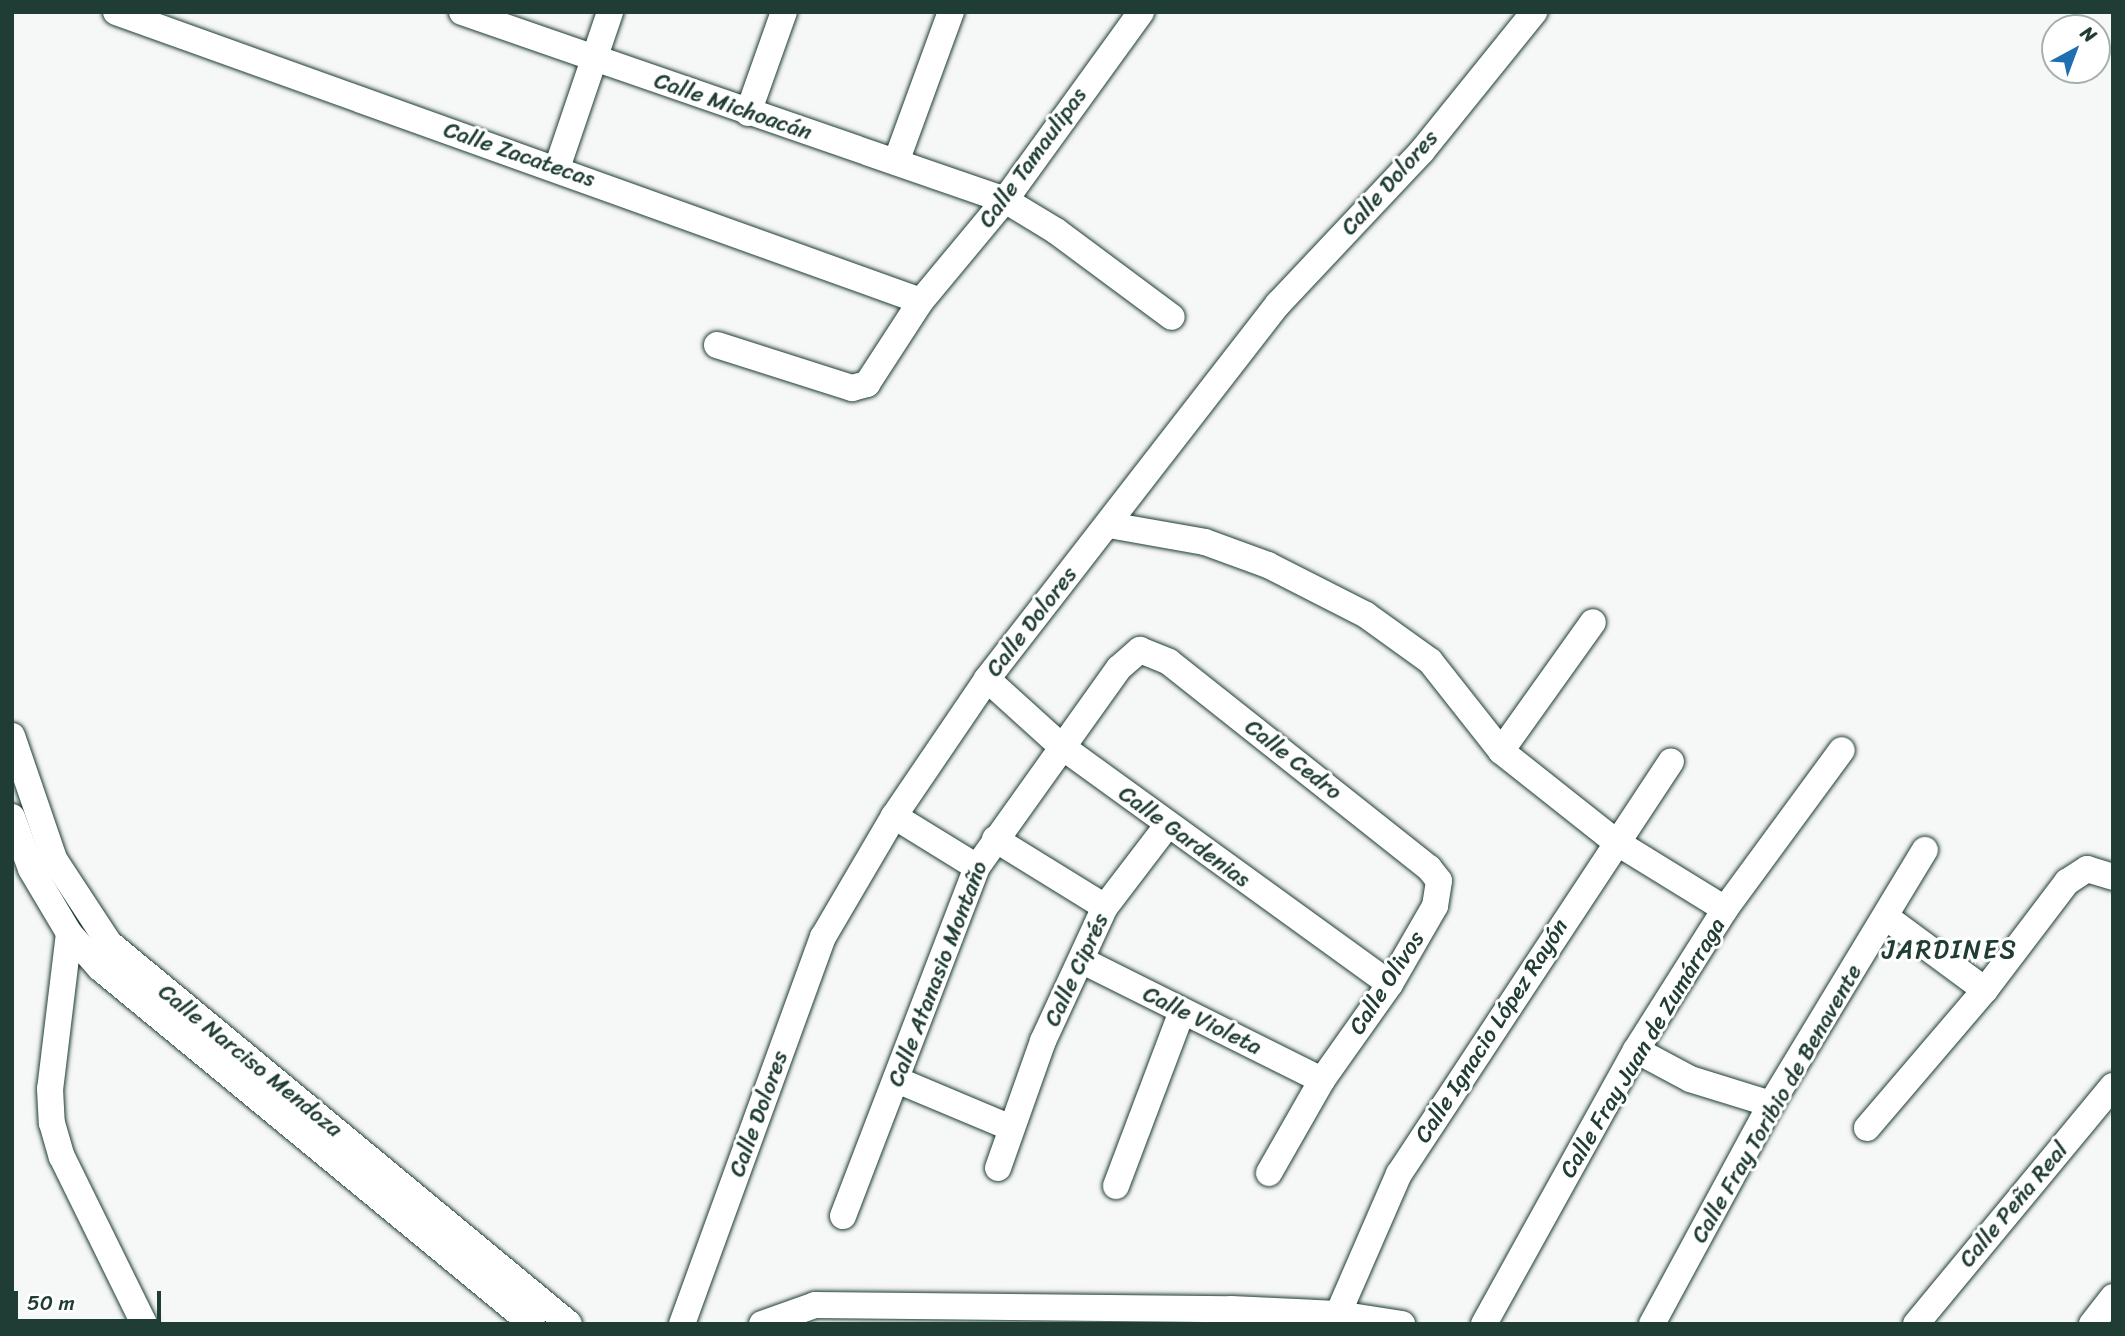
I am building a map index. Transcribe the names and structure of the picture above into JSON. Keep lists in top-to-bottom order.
{
  "streets": {
    "street": [
      "Calle Michoacán",
      "Calle Zacatecas",
      "Calle Tamaulipas",
      "Calle Dolores",
      "Calle Cedro",
      "Calle Gardenias",
      "Calle Ciprés",
      "Calle Atanasio Montaño",
      "Calle Olivos",
      "Calle Violeta",
      "Calle Ignacio López Rayón",
      "Calle Fray Juan de Zumárraga",
      "Calle Narciso Mendoza",
      "Calle Fray Toribio de Benavente",
      "Calle Peña Real"
    ]
  },
  "crossings": [
    ["Calle Michoacán", "Calle Tamaulipas"],
    ["Calle Zacatecas", "Calle Tamaulipas"],
    ["Calle Dolores", "Calle Gardenias"],
    ["Calle Cedro", "Calle Atanasio Montaño"],
    ["Calle Cedro", "Calle Olivos"],
    ["Calle Gardenias", "Calle Ciprés"],
    ["Calle Gardenias", "Calle Atanasio Montaño"],
    ["Calle Gardenias", "Calle Olivos"],
    ["Calle Ciprés", "Calle Violeta"],
    ["Calle Olivos", "Calle Violeta"]
  ],
  "districts": ["JARDINES"],
  "scale_bar": "50 m",
  "north": "top right"
}
